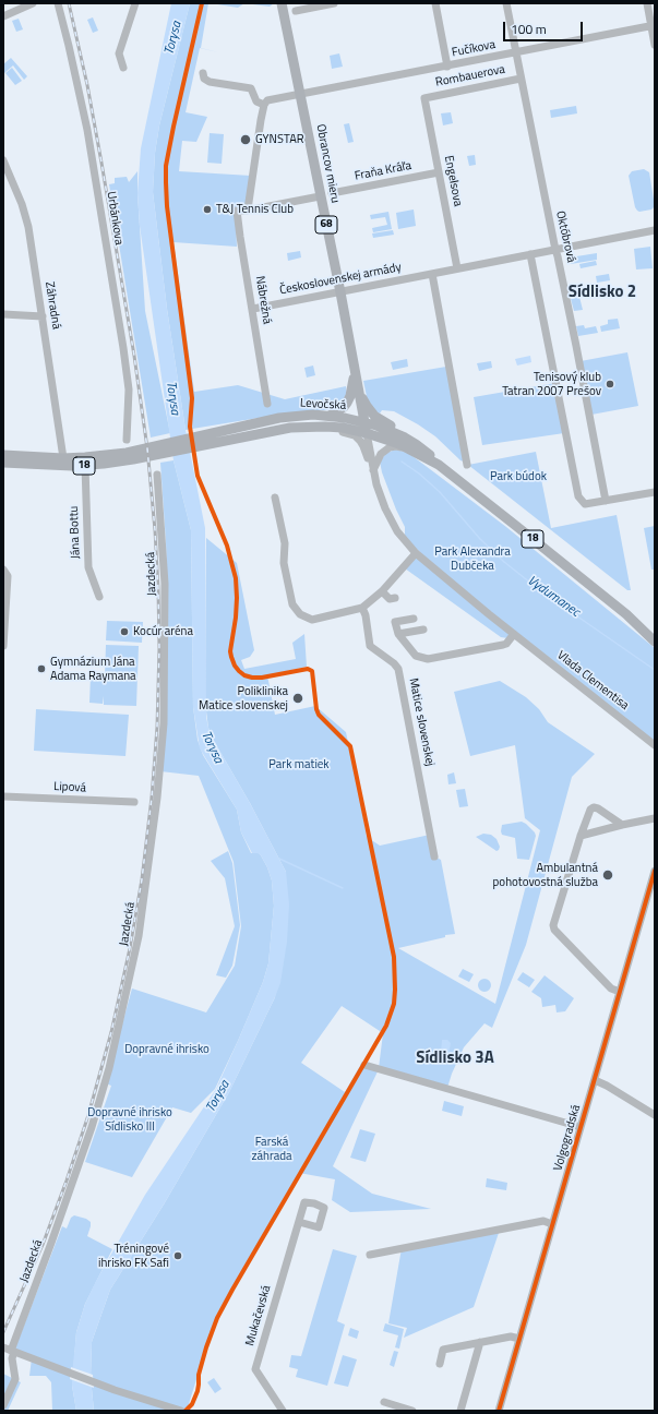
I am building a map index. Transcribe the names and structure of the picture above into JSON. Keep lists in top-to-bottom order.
{
  "streets": {
    "main road": [
      "Obrancov mieru",
      "68",
      "Levočská",
      "18"
    ],
    "street": [
      "Fučíkova",
      "Rombauerova",
      "Fraňa Kráľa",
      "Engelsova",
      "Urbánkova",
      "Októbrová",
      "Československej armády",
      "Nábrežná",
      "Záhradná",
      "Jána Bottu",
      "Jazdecká",
      "Vlada Clementisa",
      "Matice slovenskej",
      "Lipová",
      "Volgogradská",
      "Mukačevská"
    ]
  },
  "crossings": [
    ["Fučíkova", "Obrancov mieru"],
    ["Fučíkova", "Októbrová"],
    ["Rombauerova", "Engelsova"],
    ["Rombauerova", "Októbrová"],
    ["Obrancov mieru", "68"],
    ["Obrancov mieru", "Československej armády"],
    ["Obrancov mieru", "Levočská"],
    ["Obrancov mieru", "Vlada Clementisa"],
    ["Fraňa Kráľa", "Engelsova"],
    ["Engelsova", "Československej armády"],
    ["68", "Levočská"],
    ["Októbrová", "Československej armády"],
    ["Československej armády", "Nábrežná"],
    ["Záhradná", "18"],
    ["Levočská", "18"],
    ["Levočská", "Vlada Clementisa"],
    ["18", "Jána Bottu"]
  ],
  "districts": ["Sídlisko 2", "Sídlisko 3A"],
  "water": ["Torysa", "Vydumanec"],
  "parks": [
    "Park búdok",
    "Park Alexandra Dubčeka",
    "Park matiek",
    "Dopravné ihrisko",
    "Dopravné ihrisko Sídlisko III",
    "Farská záhrada"
  ],
  "places": [
    "GYNSTAR",
    "T&J Tennis Club",
    "Tenisový klub Tatran 2007 Prešov",
    "Kocúr aréna",
    "Gymnázium Jána Adama Raymana",
    "Poliklinika Matice slovenskej",
    "Ambulantná pohotovostná služba",
    "Tréningové ihrisko FK Safi"
  ],
  "scale_bar": "100 m"
}
